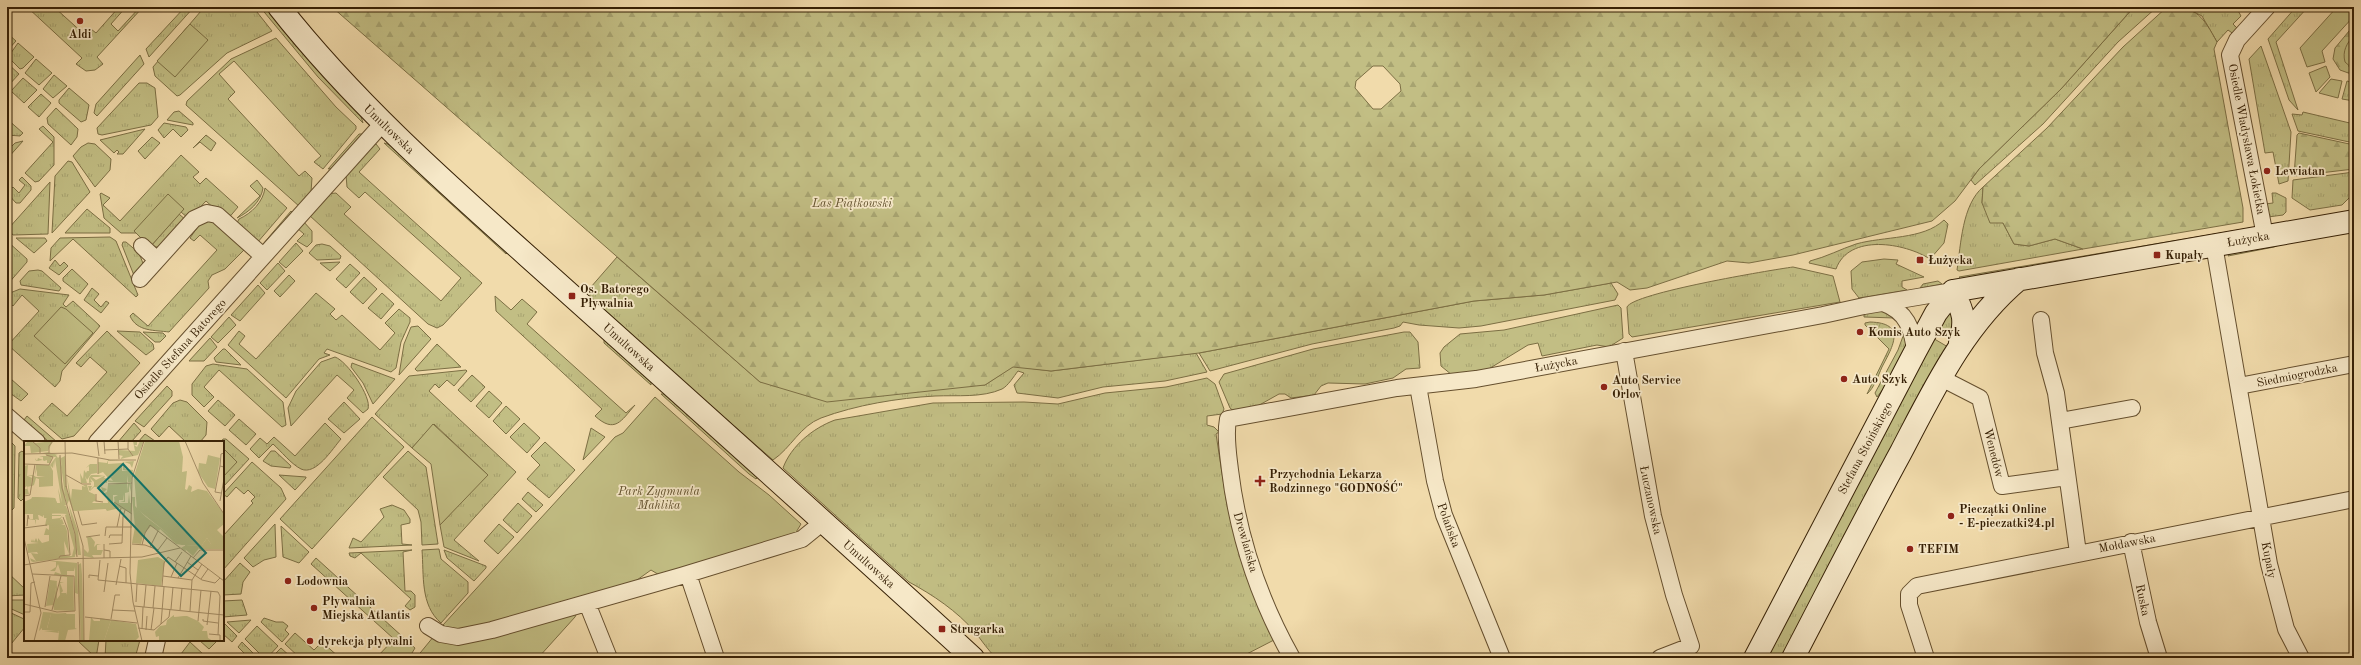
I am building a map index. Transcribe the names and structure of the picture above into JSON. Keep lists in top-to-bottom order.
{
  "streets": {
    "street": [
      "Umultowska",
      "Osiedle Władysława Łokietka",
      "Łużycka",
      "Osiedle Stefana Batorego",
      "Siedmiogrodzka",
      "Stefana Stoińskiego",
      "Wenedów",
      "Łuczanowska",
      "Polańska",
      "Drewlańska",
      "Mołdawska",
      "Kupały",
      "Ruska"
    ]
  },
  "crossings": [
    ["Umultowska", "Osiedle Stefana Batorego"],
    ["Osiedle Władysława Łokietka", "Łużycka"],
    ["Łużycka", "Stefana Stoińskiego"],
    ["Łużycka", "Łuczanowska"],
    ["Łużycka", "Polańska"],
    ["Łużycka", "Drewlańska"],
    ["Łużycka", "Kupały"],
    ["Siedmiogrodzka", "Kupały"],
    ["Mołdawska", "Kupały"],
    ["Mołdawska", "Ruska"]
  ],
  "parks": ["Las Piątkowski", "Park Zygmunta Mahlika"],
  "places": {
    "other": [
      "Aldi",
      "Lewiatan",
      "Komis Auto Szyk",
      "Auto Szyk",
      "Auto Service Orlov",
      "Pieczątki Online - E-pieczatki24.pl",
      "TEFIM",
      "Lodownia",
      "Pływalnia Miejska Atlantis",
      "dyrekcja pływalni"
    ],
    "transit": [
      "Kupały",
      "Łużycka",
      "Os. Batorego Pływalnia",
      "Strugarka"
    ],
    "health": ["Przychodnia Lekarza Rodzinnego \"GODNOŚĆ\""]
  }
}
